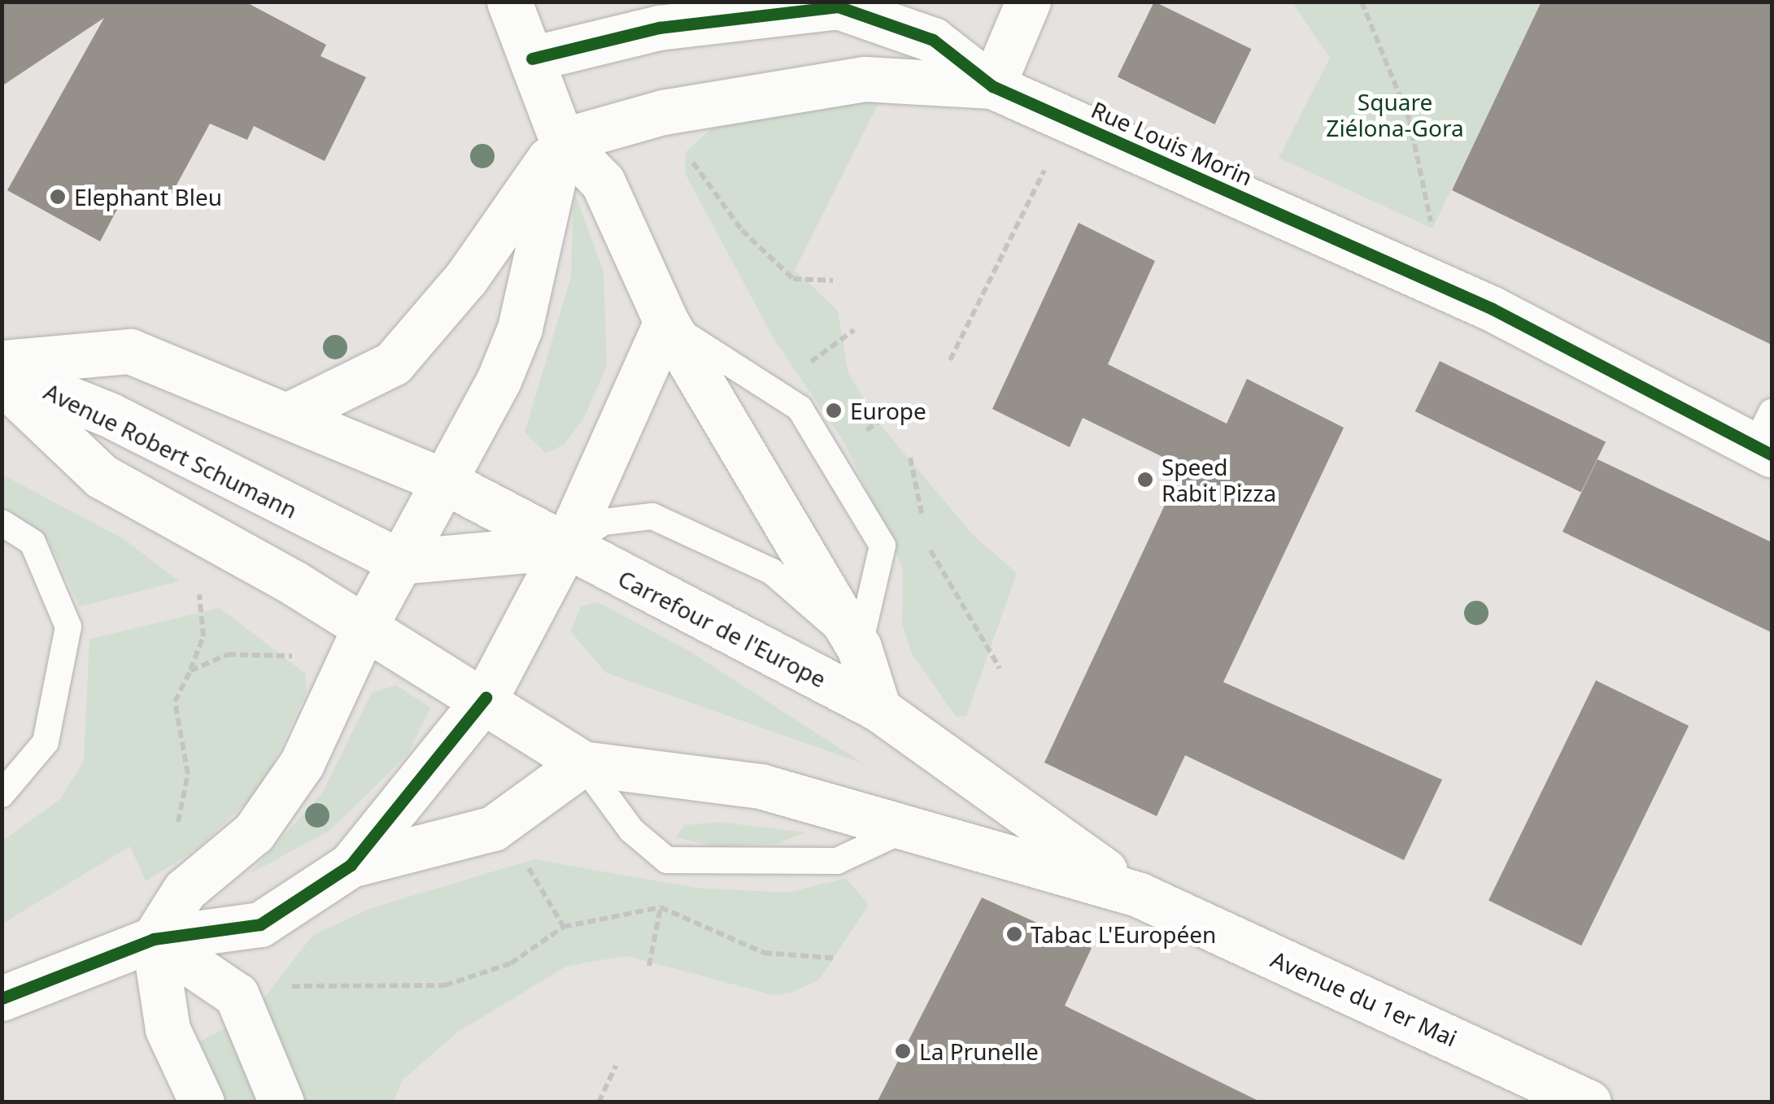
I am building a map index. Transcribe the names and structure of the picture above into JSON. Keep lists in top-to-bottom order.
{
  "streets": {
    "main road": [
      "Rue Louis Morin",
      "Avenue Robert Schumann",
      "Carrefour de l'Europe",
      "Avenue du 1er Mai"
    ]
  },
  "crossings": [
    ["Avenue Robert Schumann", "Carrefour de l'Europe"],
    ["Carrefour de l'Europe", "Avenue du 1er Mai"]
  ],
  "parks": ["Square Ziélona-Gora"],
  "places": [
    "Elephant Bleu",
    "Europe",
    "Speed Rabit Pizza",
    "Tabac L'Européen",
    "La Prunelle"
  ]
}
